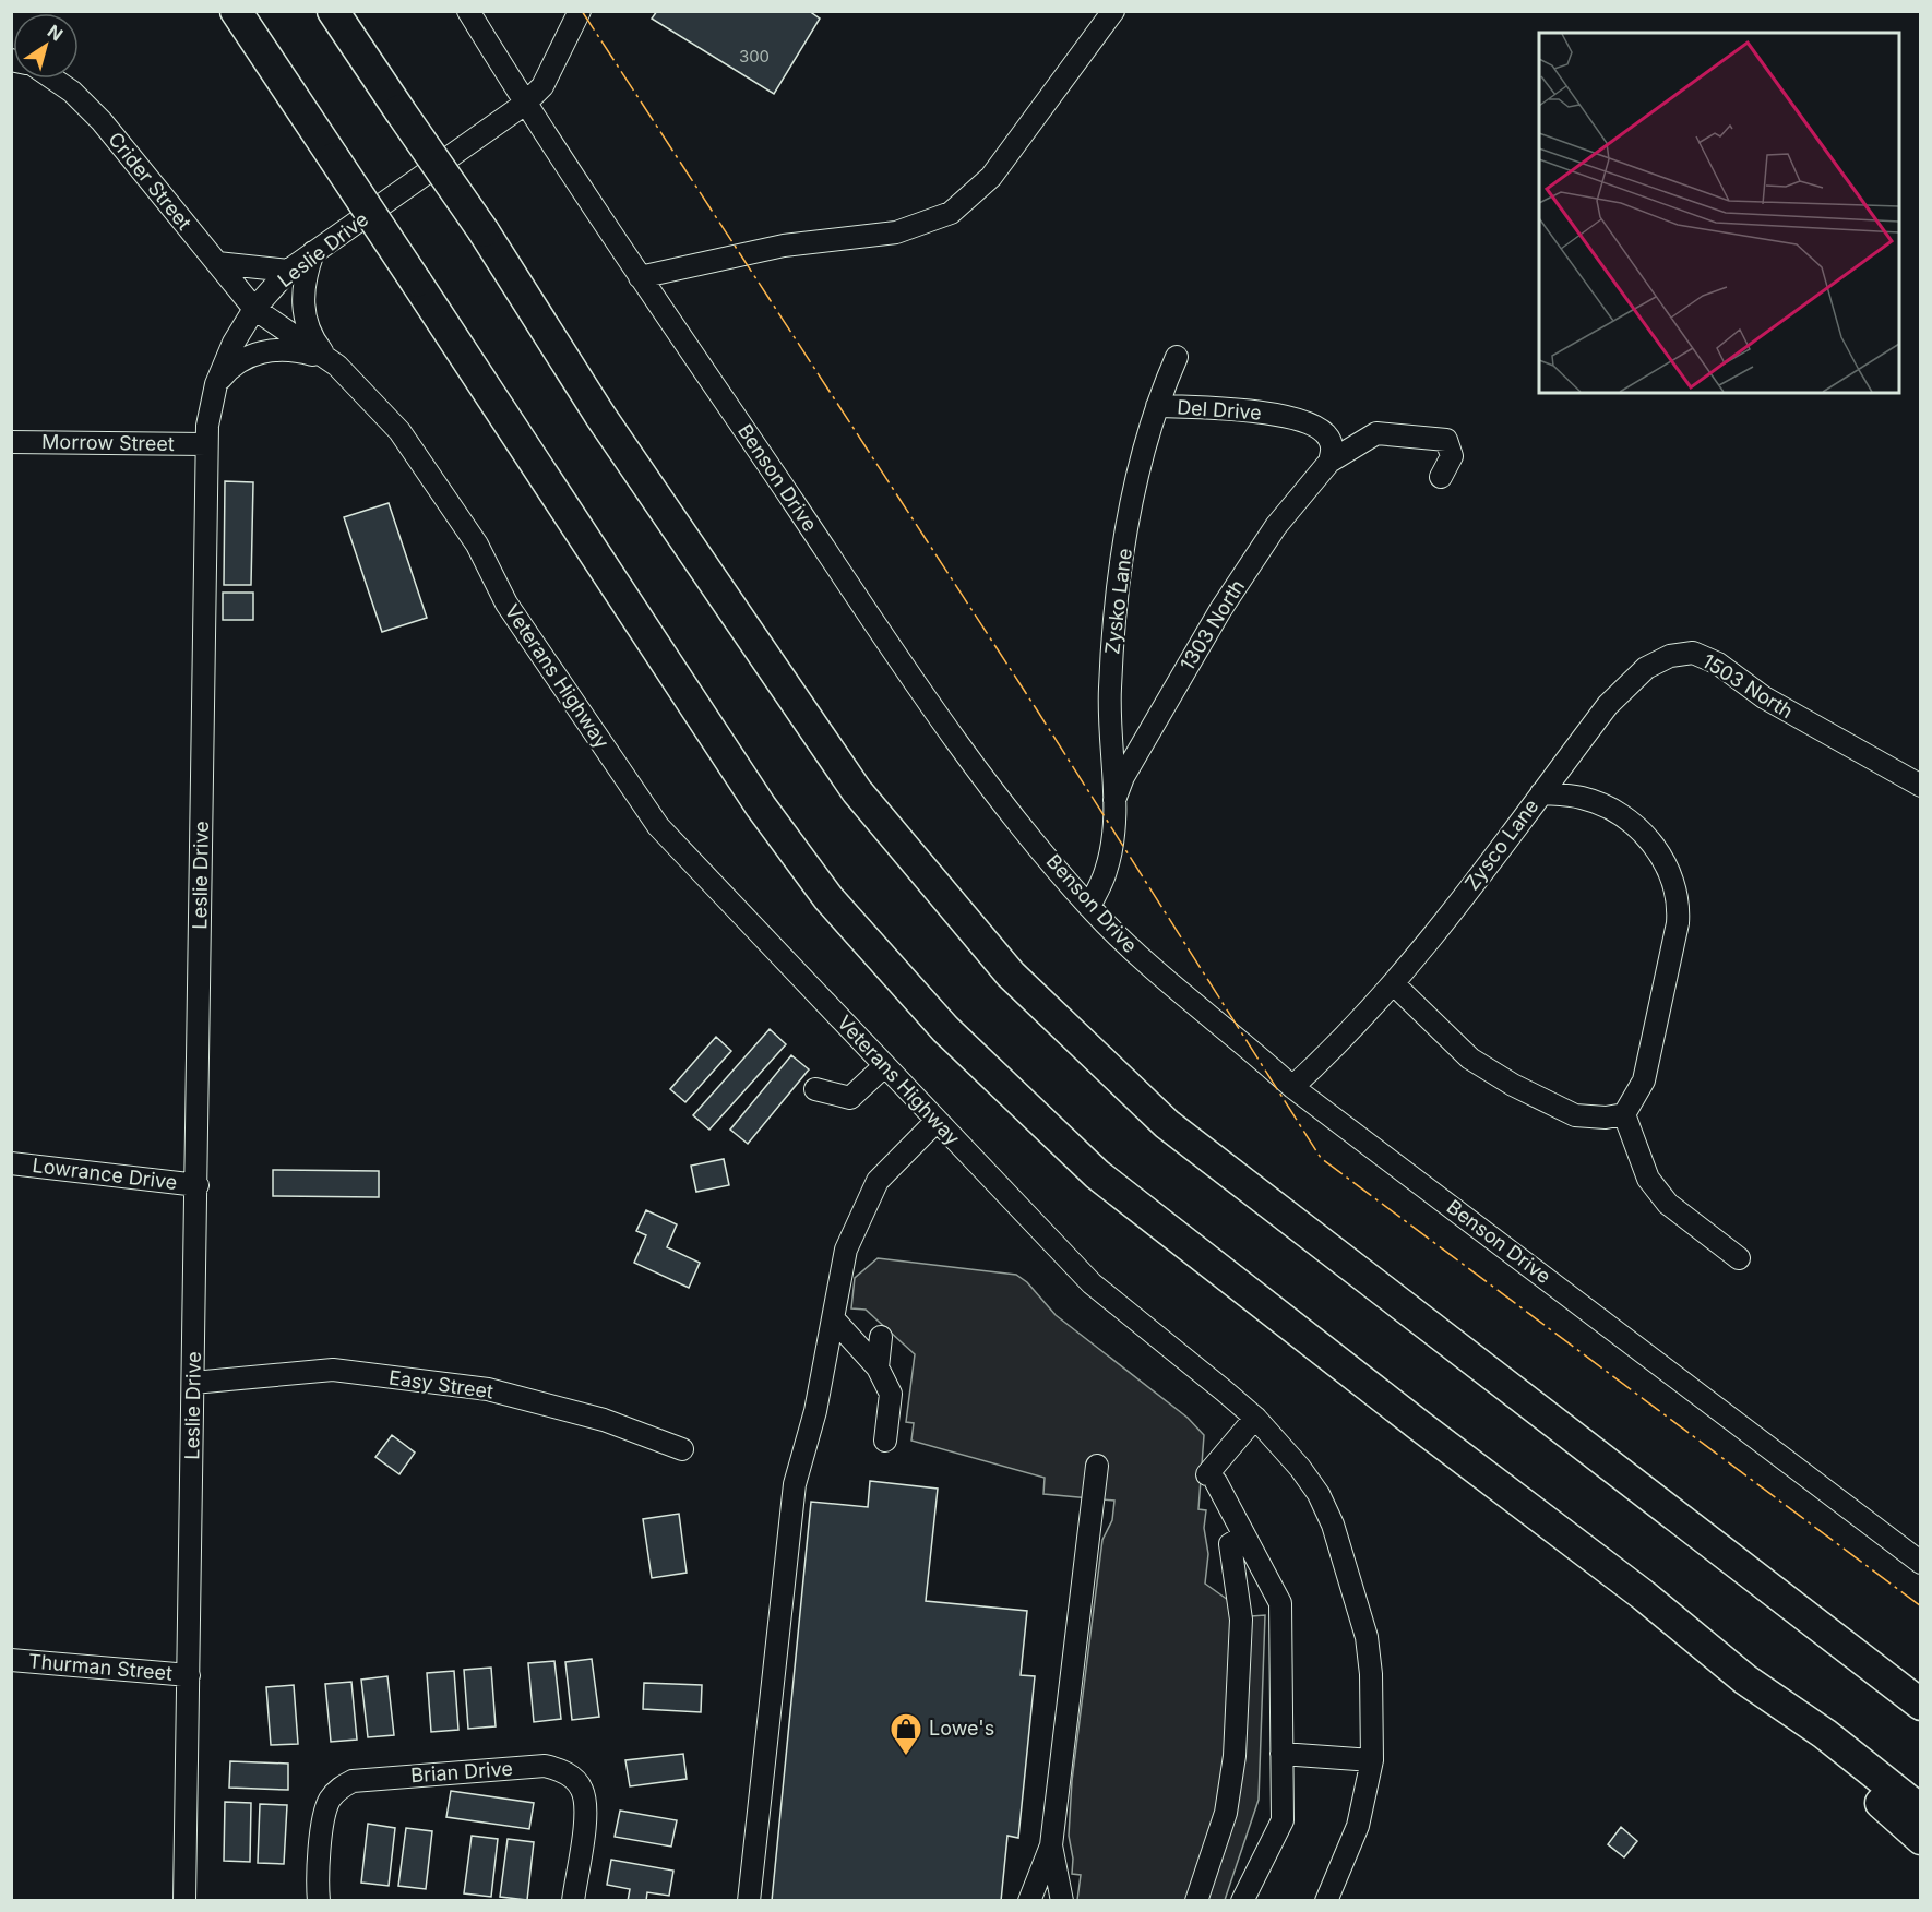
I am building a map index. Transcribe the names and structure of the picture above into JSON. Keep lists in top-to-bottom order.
{
  "streets": {
    "street": [
      "Crider Street",
      "Leslie Drive",
      "Del Drive",
      "Morrow Street",
      "Benson Drive",
      "Zysko Lane",
      "1303 North",
      "Veterans Highway",
      "1503 North",
      "Zysco Lane",
      "Lowrance Drive",
      "Easy Street",
      "Thurman Street",
      "Brian Drive"
    ]
  },
  "crossings": [
    ["Crider Street", "Leslie Drive"],
    ["Crider Street", "Veterans Highway"],
    ["Leslie Drive", "Morrow Street"],
    ["Leslie Drive", "Benson Drive"],
    ["Leslie Drive", "Veterans Highway"],
    ["Leslie Drive", "Lowrance Drive"],
    ["Leslie Drive", "Easy Street"],
    ["Leslie Drive", "Thurman Street"],
    ["Del Drive", "Zysko Lane"],
    ["Del Drive", "1303 North"],
    ["Benson Drive", "Zysco Lane"],
    ["Zysko Lane", "1303 North"],
    ["1503 North", "Zysco Lane"]
  ],
  "places": {
    "shop": ["Lowe's"]
  },
  "house_numbers": ["300"],
  "north": "top right"
}
